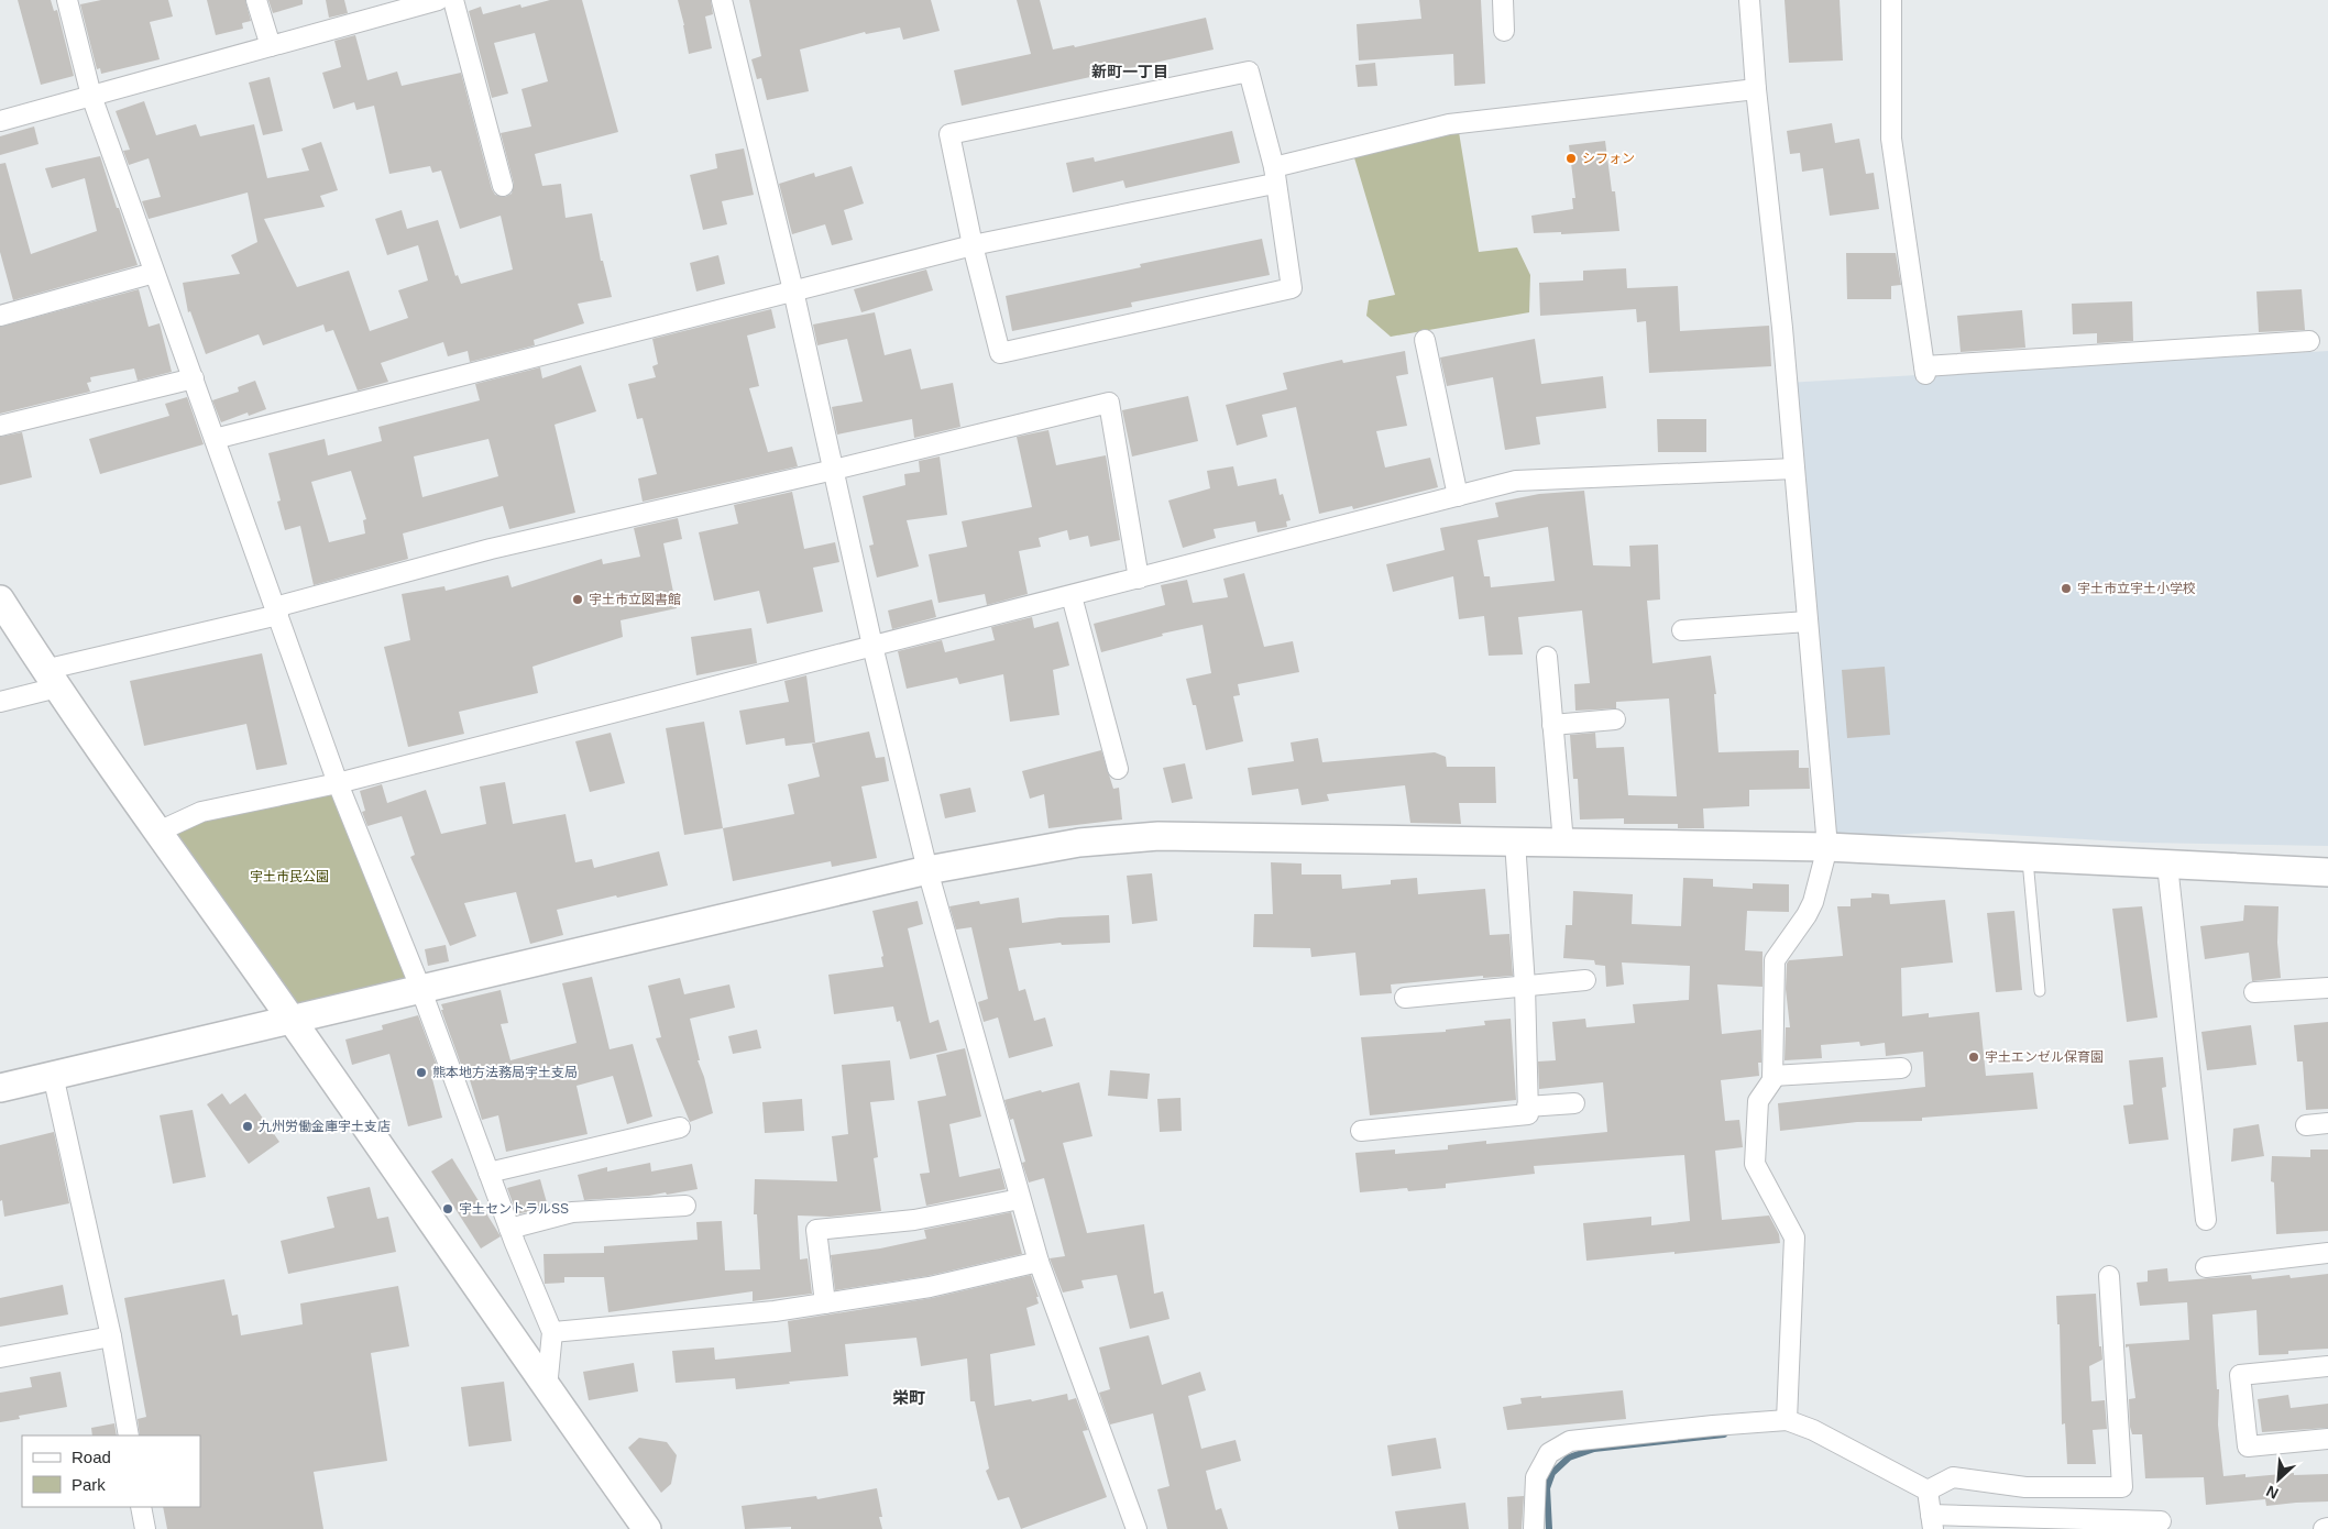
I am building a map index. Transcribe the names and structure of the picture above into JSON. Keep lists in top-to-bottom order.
{
  "districts": ["新町一丁目", "栄町"],
  "parks": ["宇土市民公園"],
  "places": [
    "シフォン",
    "宇土市立宇土小学校",
    "宇土市立図書館",
    "宇土エンゼル保育園",
    "熊本地方法務局宇土支局",
    "九州労働金庫宇土支店",
    "宇土セントラルSS"
  ],
  "legend": ["Road", "Park"],
  "north": "bottom left"
}
